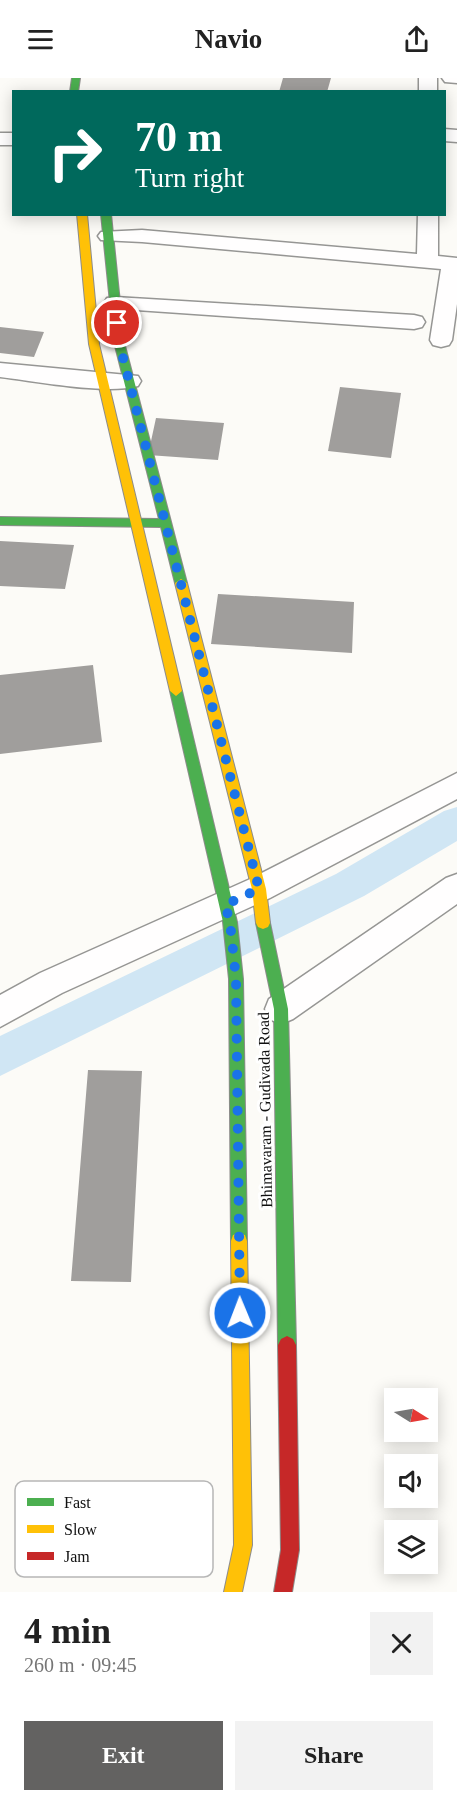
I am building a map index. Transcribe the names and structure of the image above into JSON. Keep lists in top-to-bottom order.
{
  "streets": {
    "main road": ["Bhimavaram - Gudivada Road"]
  },
  "legend": ["Fast", "Slow", "Jam"],
  "north": "right",
  "page": {
    "header": "Navio",
    "turn": ["70 m", "Turn right"],
    "heading": ["4 min", "260 m · 09:45"],
    "buttons": ["Exit", "Share"]
  }
}
